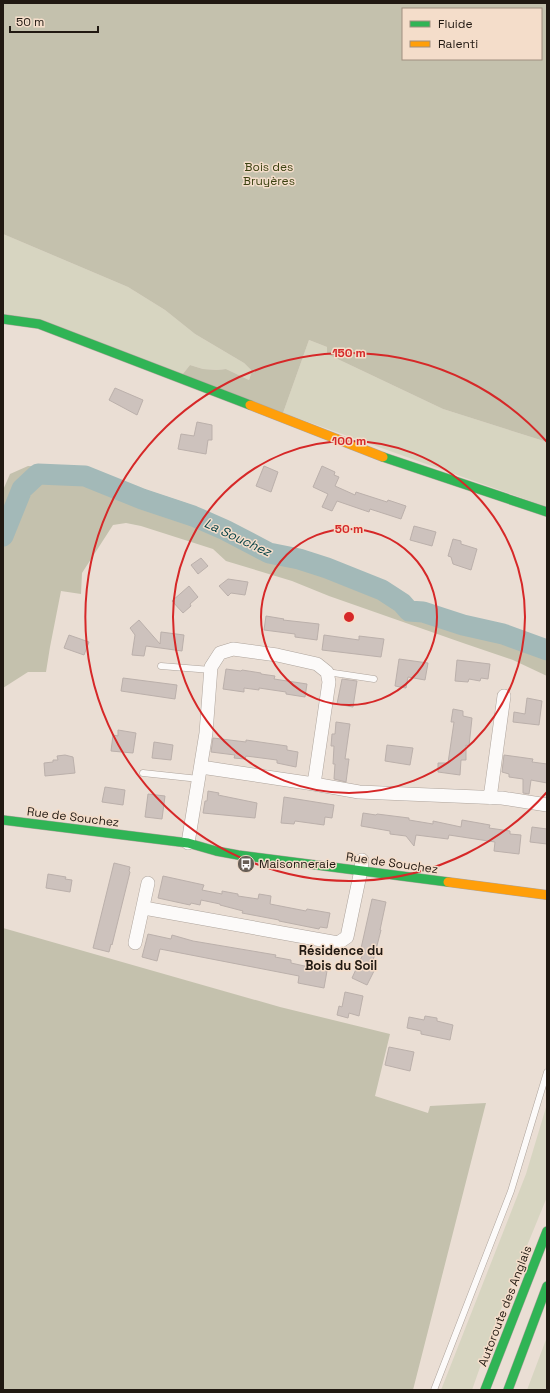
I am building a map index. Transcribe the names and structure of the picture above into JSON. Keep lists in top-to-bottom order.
{
  "streets": {
    "main road": ["Rue de Souchez", "Autoroute des Anglais"]
  },
  "districts": ["Résidence du Bois du Soil"],
  "water": ["La Souchez"],
  "parks": ["Bois des Bruyères"],
  "places": {
    "bus stop": ["Maisonneraie"]
  },
  "legend": ["Fluide", "Ralenti"],
  "scale_bar": "50 m",
  "rings": ["150 m", "100 m", "50 m"]
}
